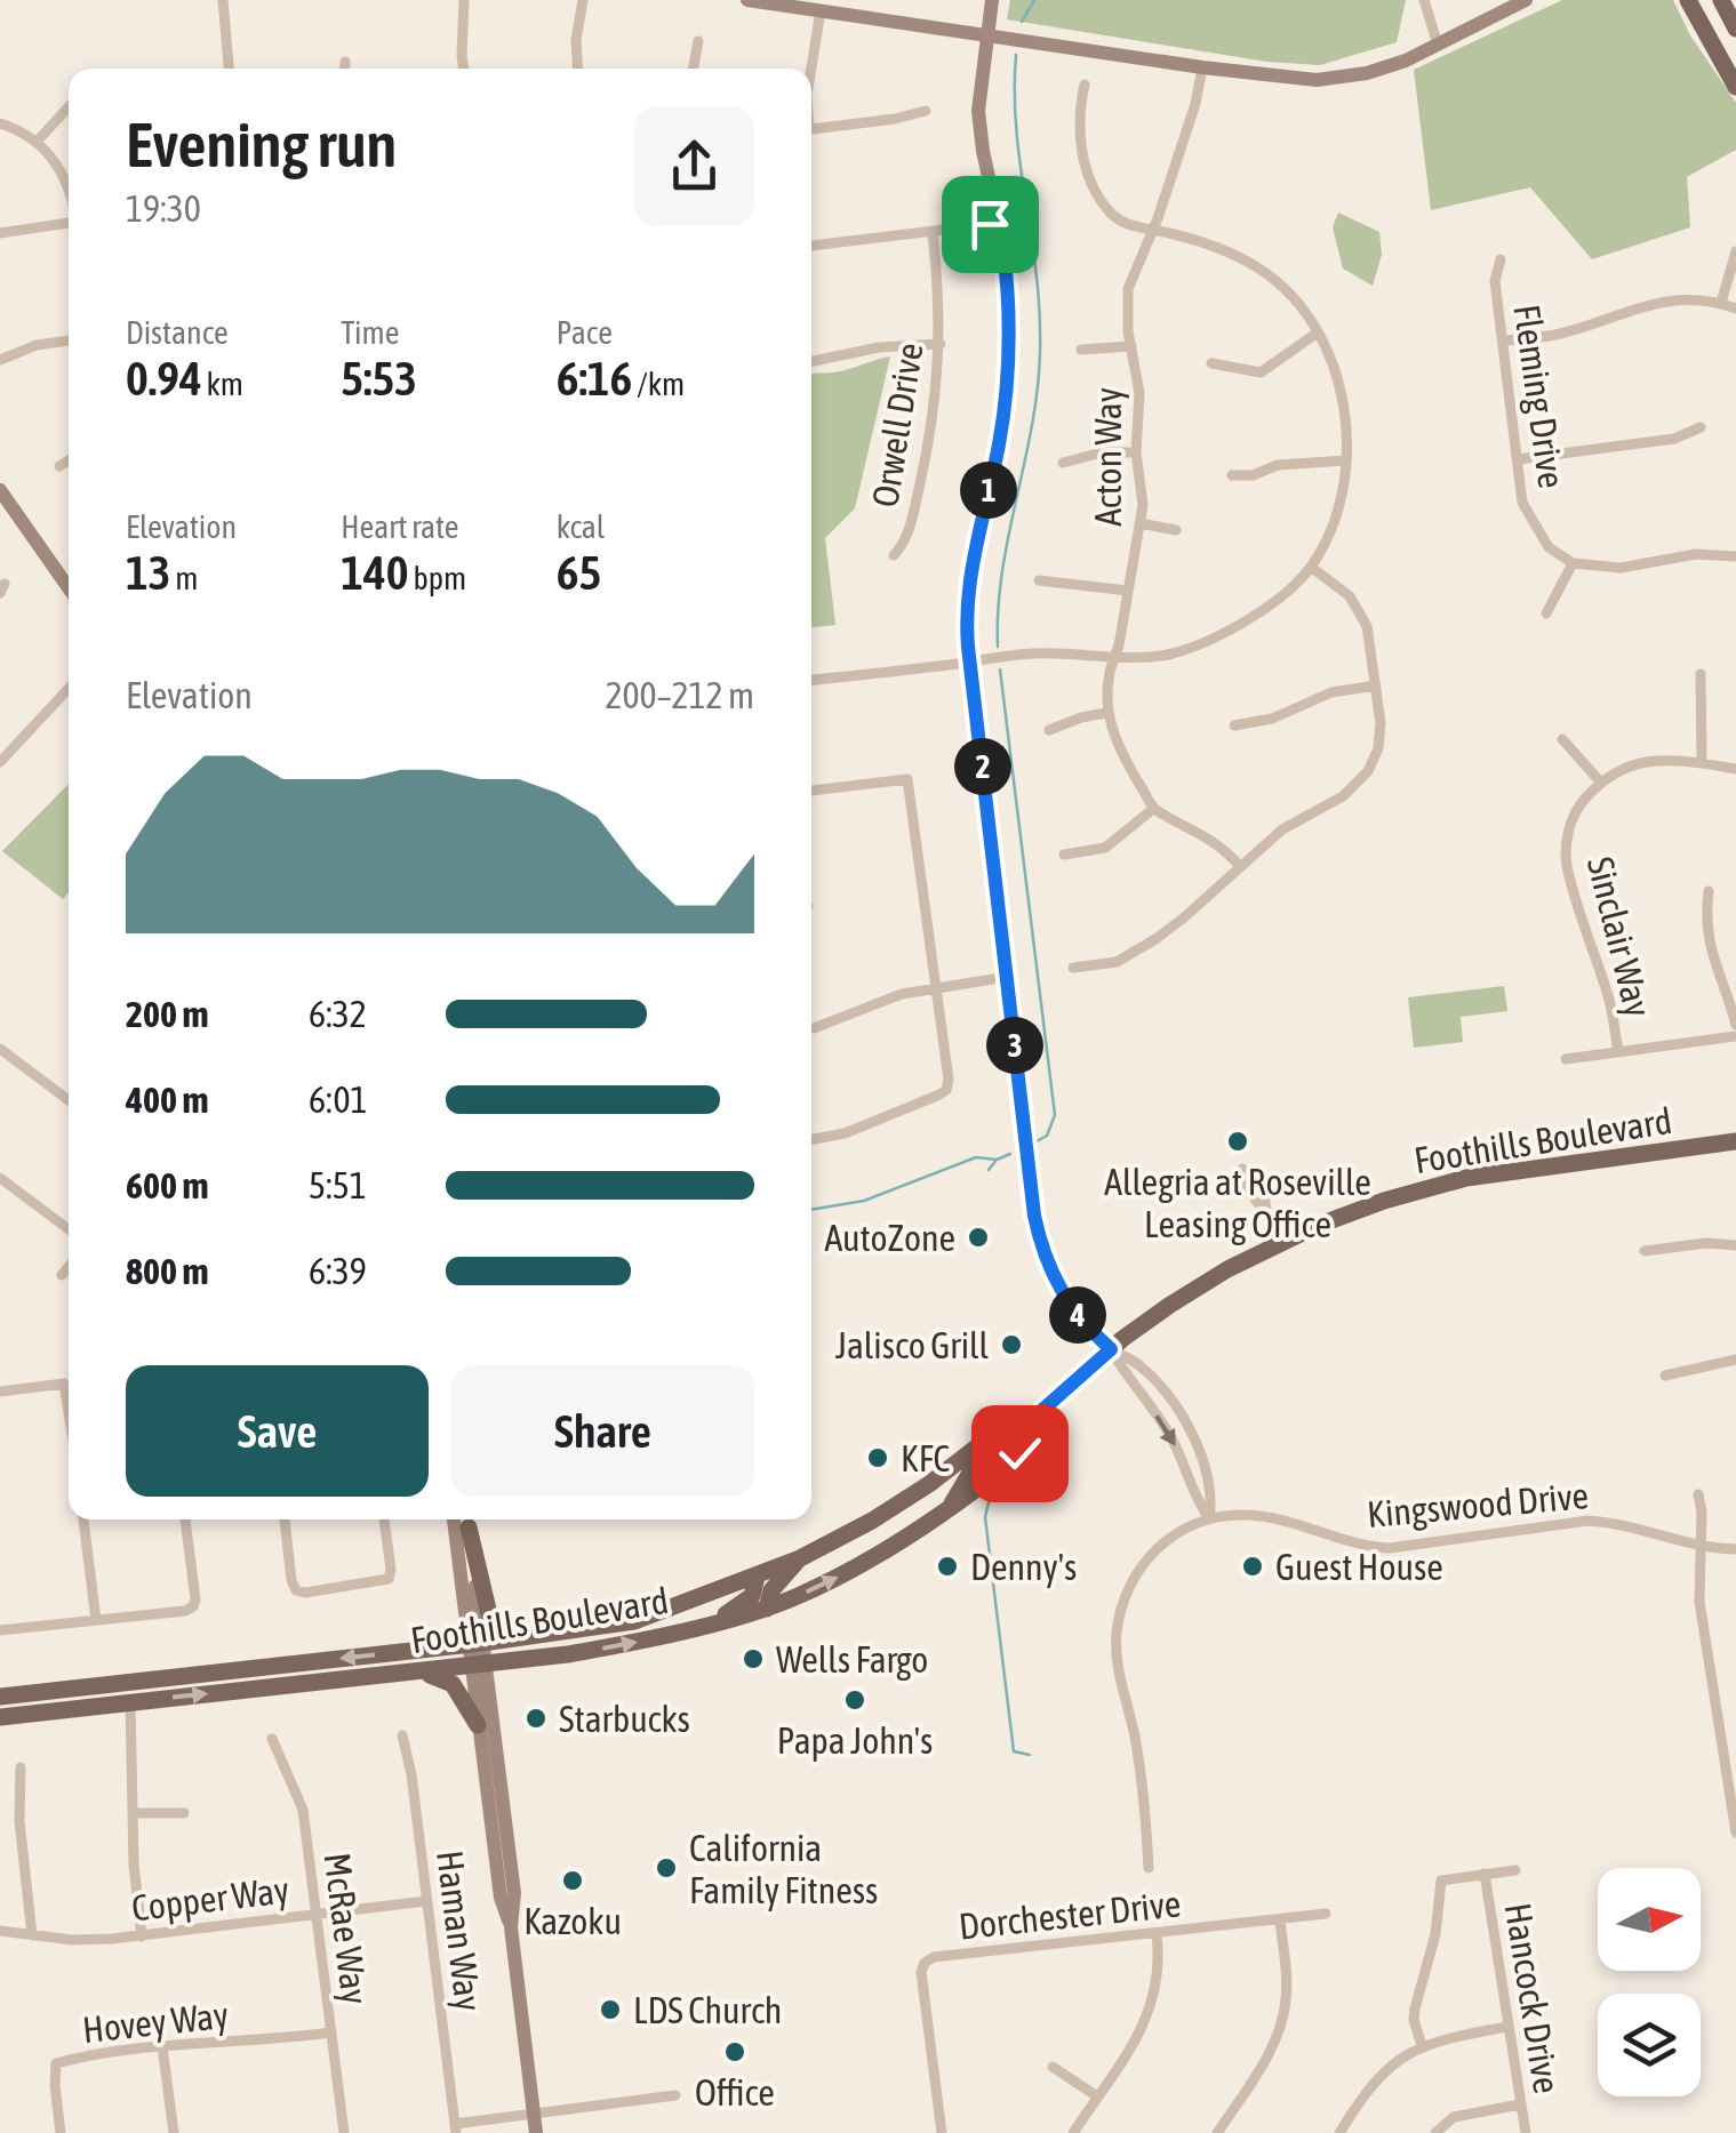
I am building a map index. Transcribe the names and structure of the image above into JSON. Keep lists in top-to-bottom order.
{
  "streets": {
    "main road": ["Foothills Boulevard"],
    "street": [
      "Fleming Drive",
      "Orwell Drive",
      "Acton Way",
      "Sinclair Way",
      "Kingswood Drive",
      "Copper Way",
      "Dorchester Drive",
      "McRae Way",
      "Haman Way",
      "Hancock Drive",
      "Hovey Way"
    ]
  },
  "crossings": [
    ["Copper Way", "McRae Way"],
    ["Copper Way", "Haman Way"],
    ["McRae Way", "Hovey Way"]
  ],
  "places": [
    "Allegria at Roseville Leasing Office",
    "AutoZone",
    "Jalisco Grill",
    "KFC",
    "Denny's",
    "Guest House",
    "Wells Fargo",
    "Papa John's",
    "Starbucks",
    "California Family Fitness",
    "Kazoku",
    "LDS Church",
    "Office"
  ],
  "north": "right",
  "page": {
    "heading": ["Evening run", "19:30"],
    "stats": [
      ["Distance", "0.94 km"],
      ["Time", "5:53"],
      ["Pace", "6:16 /km"],
      ["Elevation", "13 m"],
      ["Heart rate", "140 bpm"],
      ["kcal", "65"]
    ],
    "pins": [
      "1",
      "2",
      "3",
      "4"
    ],
    "chart": ["Elevation", "200–212 m"],
    "list": [
      {
        "name": "200 m",
        "note": "6:32"
      },
      {
        "name": "400 m",
        "note": "6:01"
      },
      {
        "name": "600 m",
        "note": "5:51"
      },
      {
        "name": "800 m",
        "note": "6:39"
      }
    ],
    "buttons": ["Save", "Share"]
  }
}
